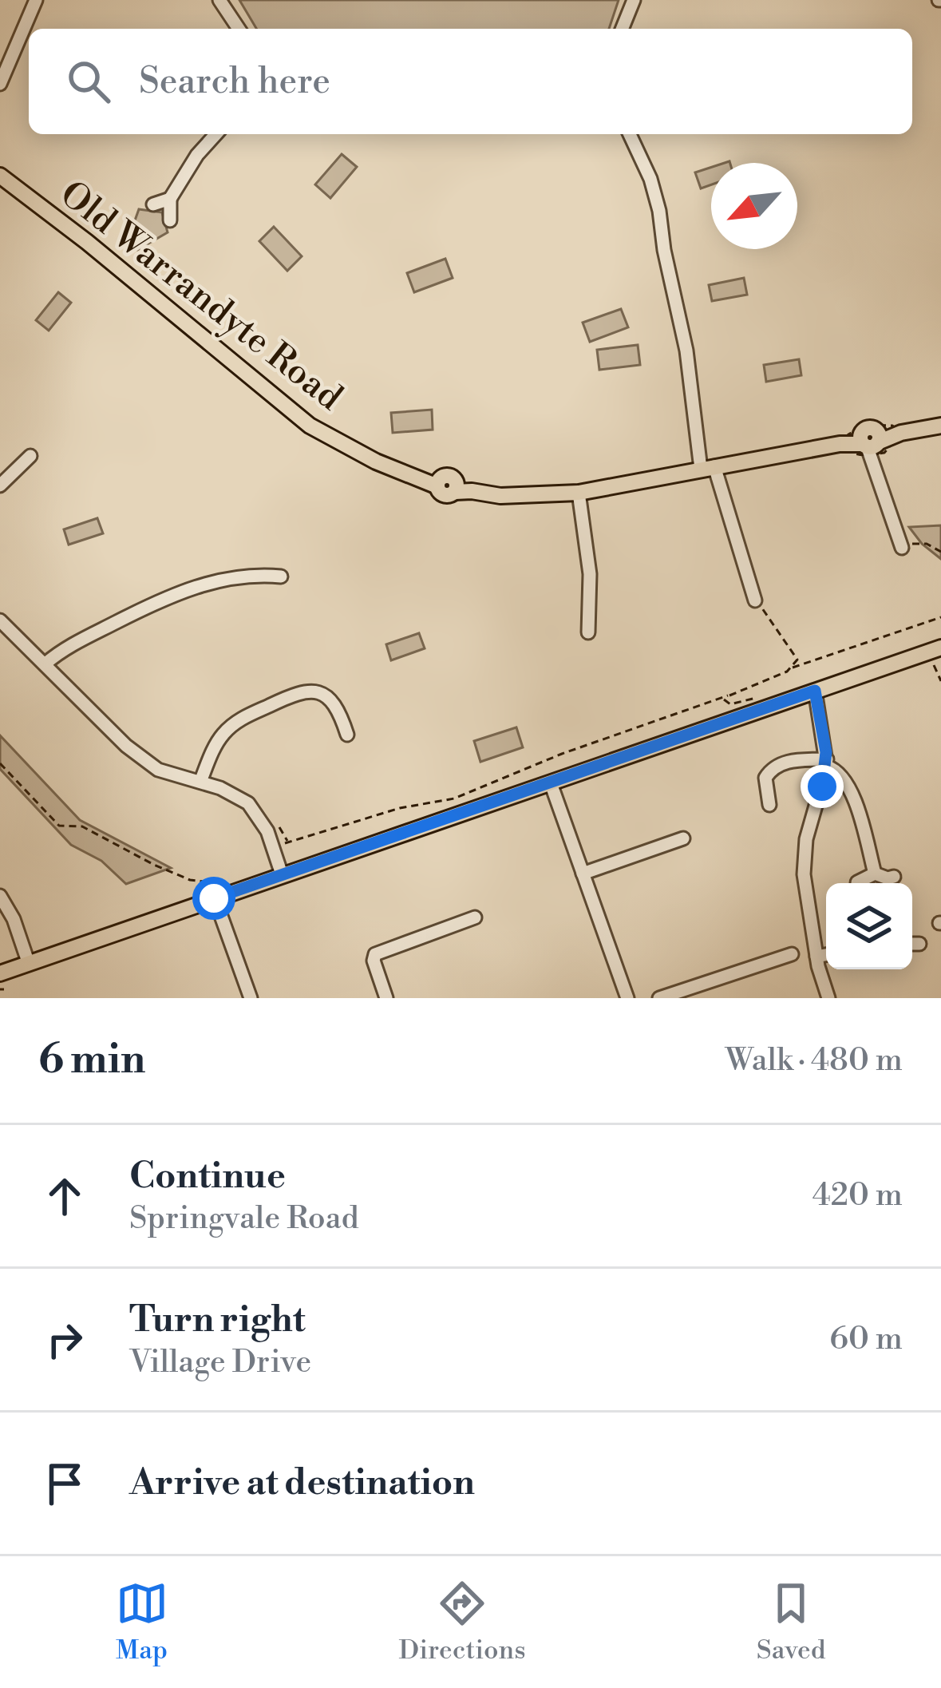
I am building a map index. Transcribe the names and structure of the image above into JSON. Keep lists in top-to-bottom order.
{
  "streets": {
    "main road": ["Old Warrandyte Road"]
  },
  "north": "bottom left",
  "page": {
    "search": "Search here",
    "heading": ["6 min", "Walk · 480 m"],
    "list": [
      ["Continue", "Springvale Road", "420 m"],
      ["Turn right", "Village Drive", "60 m"],
      "Arrive at destination"
    ],
    "nav": ["Map", "Directions", "Saved"]
  }
}
